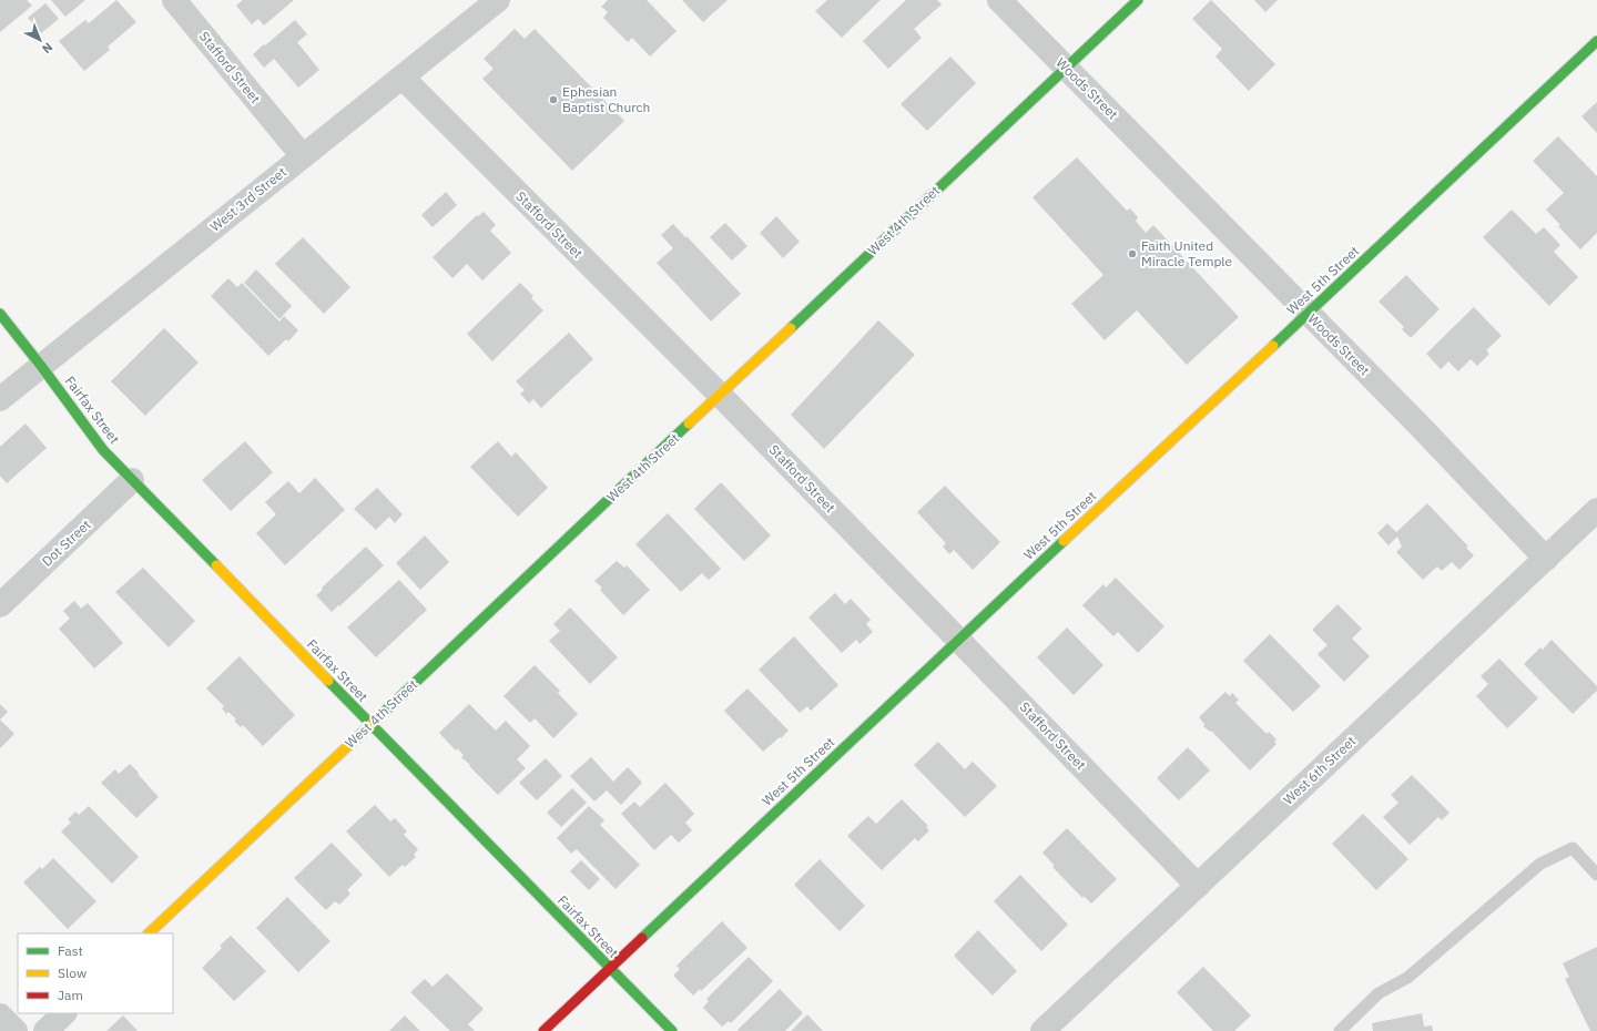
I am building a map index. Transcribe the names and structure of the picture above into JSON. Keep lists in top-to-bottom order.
{
  "streets": {
    "street": [
      "Stafford Street",
      "Woods Street",
      "West 3rd Street",
      "West 4th Street",
      "West 5th Street",
      "Fairfax Street",
      "Dot Street",
      "West 6th Street"
    ]
  },
  "crossings": [
    ["Stafford Street", "West 3rd Street"],
    ["Stafford Street", "West 4th Street"],
    ["Stafford Street", "West 5th Street"],
    ["Stafford Street", "West 6th Street"],
    ["Woods Street", "West 4th Street"],
    ["Woods Street", "West 5th Street"],
    ["Woods Street", "West 6th Street"],
    ["West 3rd Street", "Fairfax Street"],
    ["West 4th Street", "Fairfax Street"],
    ["West 5th Street", "Fairfax Street"],
    ["Fairfax Street", "Dot Street"]
  ],
  "places": ["Ephesian Baptist Church", "Faith United Miracle Temple"],
  "legend": ["Fast", "Slow", "Jam"],
  "north": "bottom right"
}
